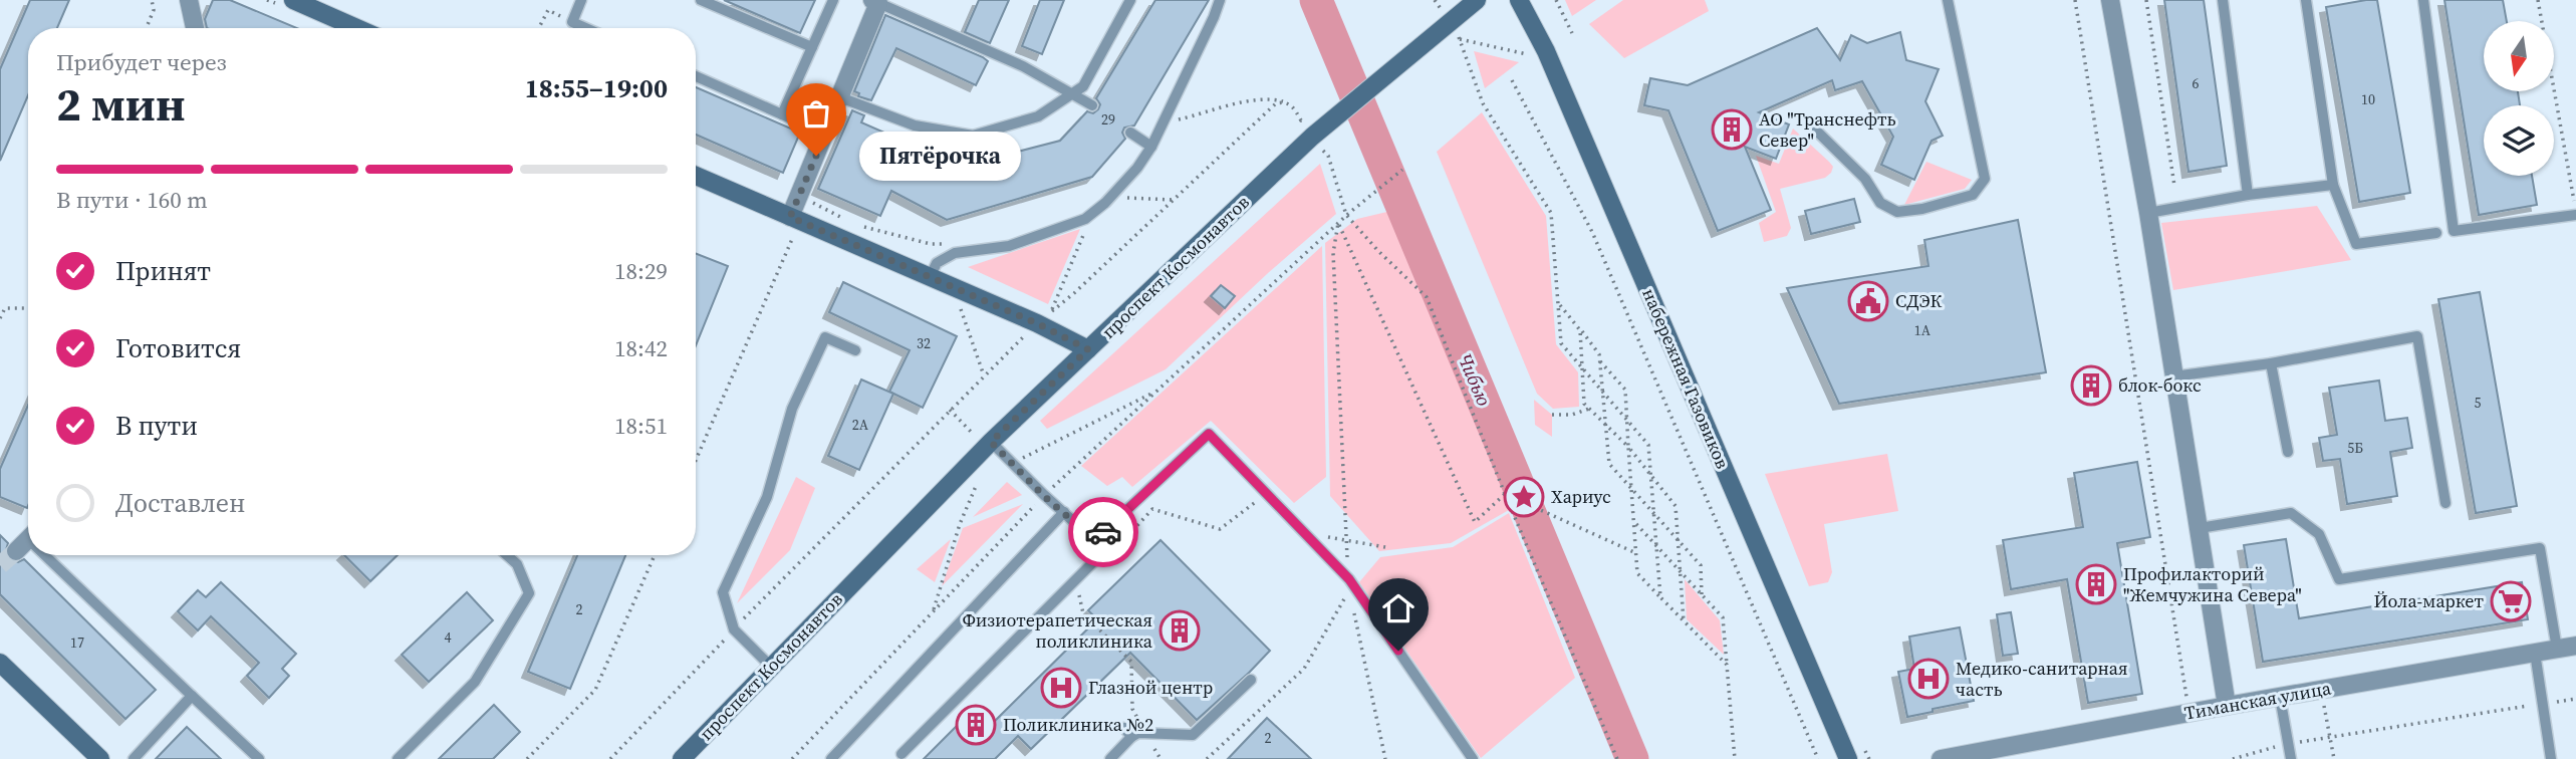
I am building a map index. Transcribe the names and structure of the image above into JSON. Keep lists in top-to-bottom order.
{
  "streets": {
    "main road": ["проспект Космонавтов", "набережная Газовиков"],
    "street": ["Тиманская улица"]
  },
  "water": ["Чибью"],
  "places": {
    "building": [
      "АО \"Транснефть Север\"",
      "блок-бокс",
      "Профилакторий \"Жемчужина Севера\"",
      "Физиотерапетическая поликлиника",
      "Поликлиника №2"
    ],
    "other": ["Пятёрочка"],
    "public building": ["СДЭК"],
    "place": ["Хариус"],
    "supermarket": ["Йола-маркет"],
    "hospital": ["Медико-санитарная часть", "Глазной центр"]
  },
  "house_numbers": [
    "6",
    "10",
    "29",
    "1А",
    "32",
    "5",
    "2А",
    "5Б",
    "2",
    "4",
    "17",
    "2"
  ],
  "north": "bottom",
  "page": {
    "heading": ["2 мин", "Прибудет через", "18:55–19:00"],
    "bubble": "Пятёрочка",
    "bar": "В пути · 160 m",
    "list": [
      ["Принят", "18:29"],
      ["Готовится", "18:42"],
      ["В пути", "18:51"],
      "Доставлен"
    ]
  }
}
